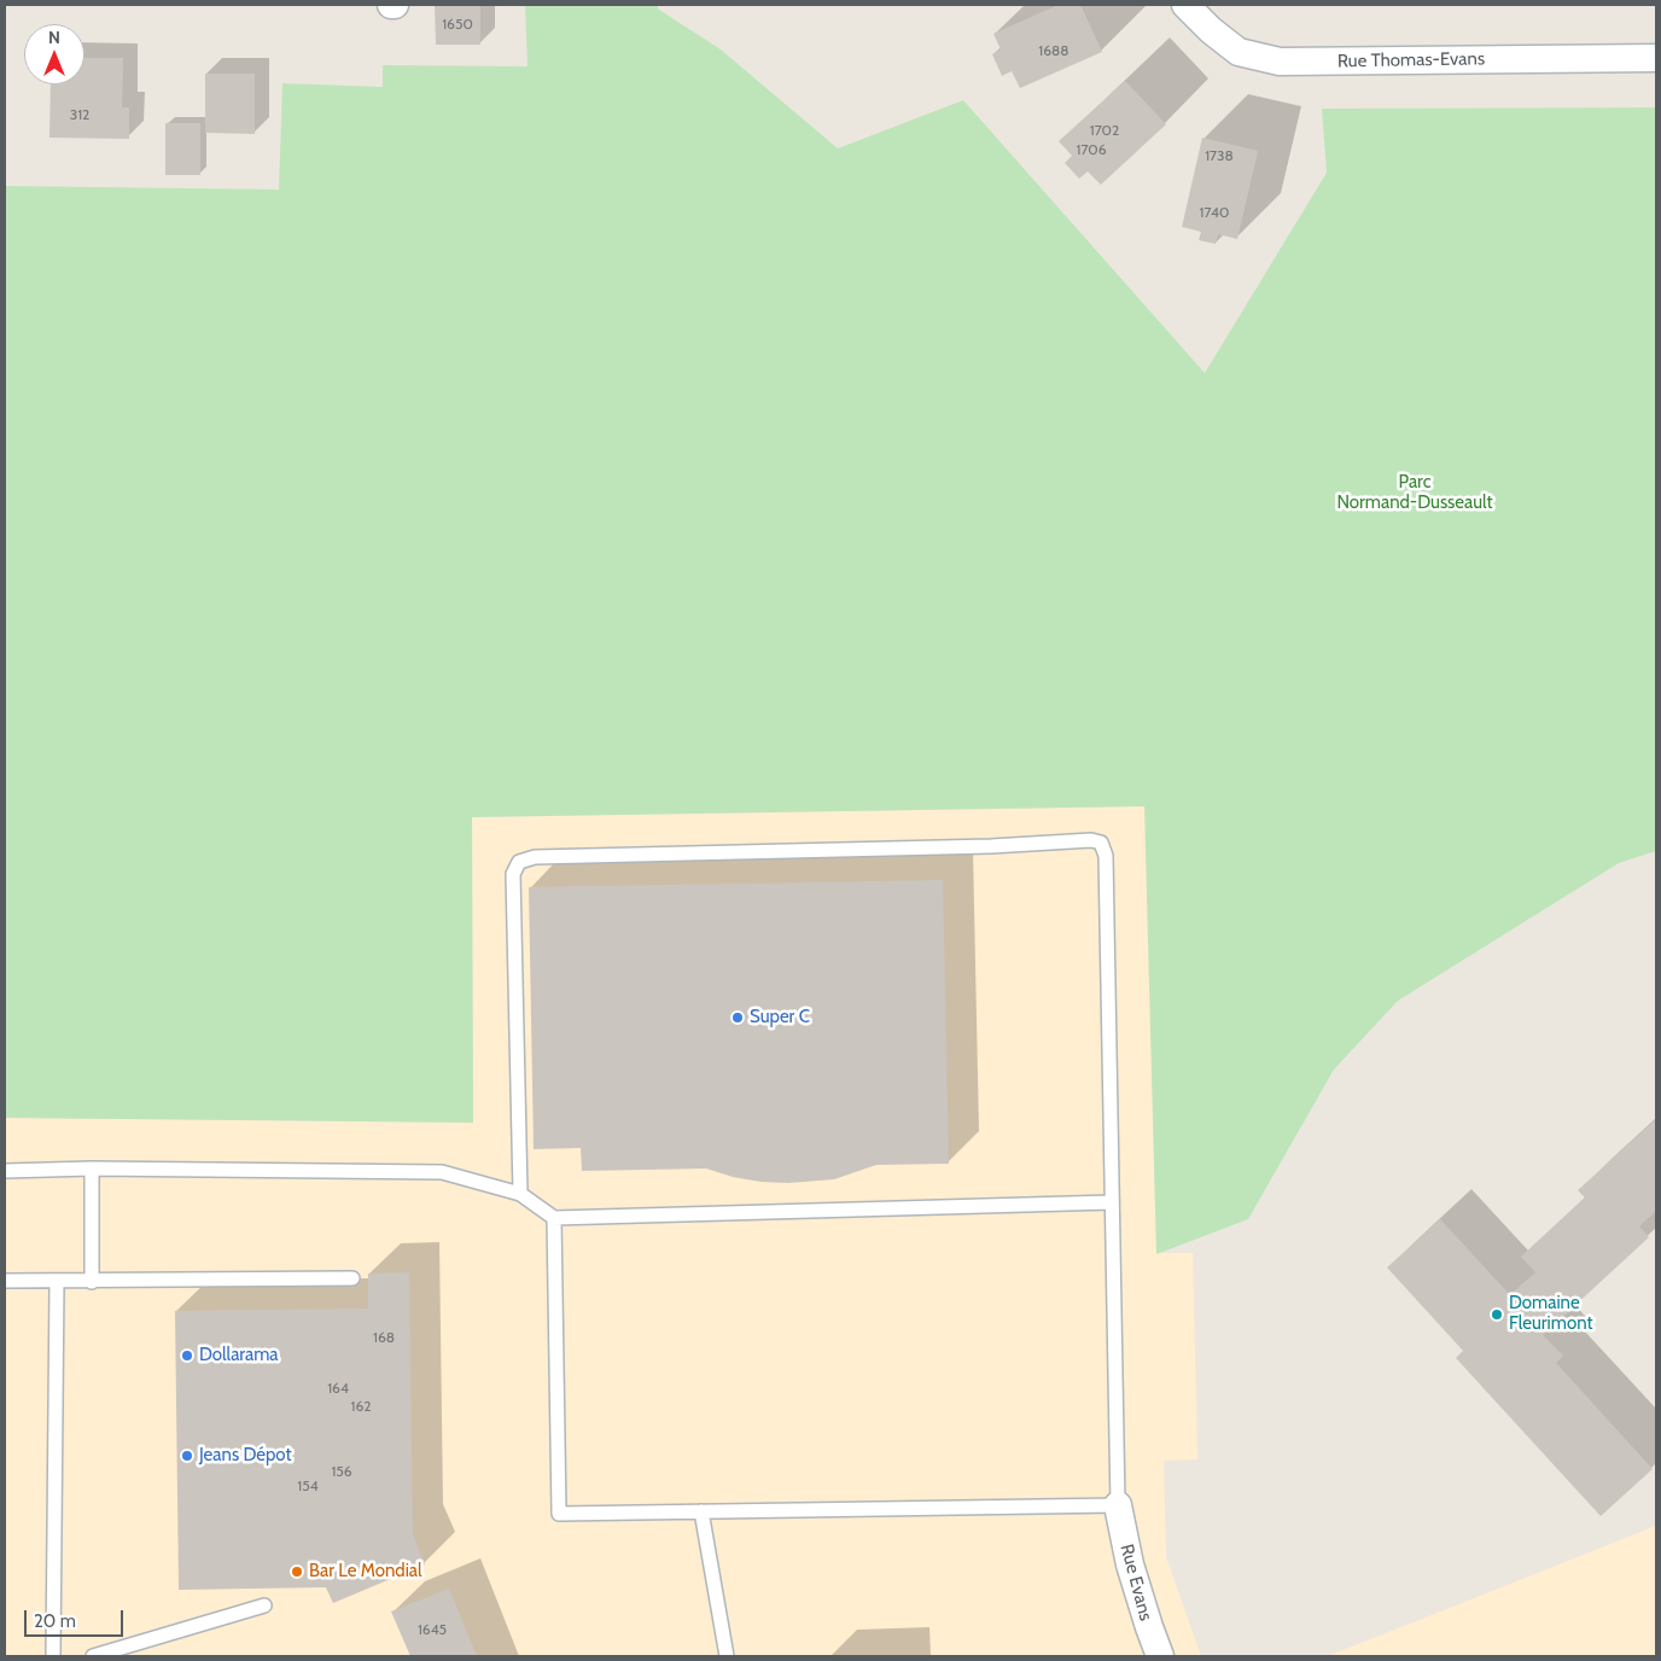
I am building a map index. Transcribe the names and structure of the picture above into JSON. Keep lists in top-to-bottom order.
{
  "streets": {
    "street": ["Rue Thomas-Evans", "Rue Evans"]
  },
  "parks": ["Parc Normand-Dusseault"],
  "places": [
    "Super C",
    "Domaine Fleurimont",
    "Dollarama",
    "Jeans Dépot",
    "Bar Le Mondial"
  ],
  "house_numbers": [
    "1650",
    "1688",
    "312",
    "1702",
    "1706",
    "1738",
    "1740",
    "168",
    "164",
    "162",
    "156",
    "154",
    "1645"
  ],
  "scale_bar": "20 m",
  "north": "top"
}
